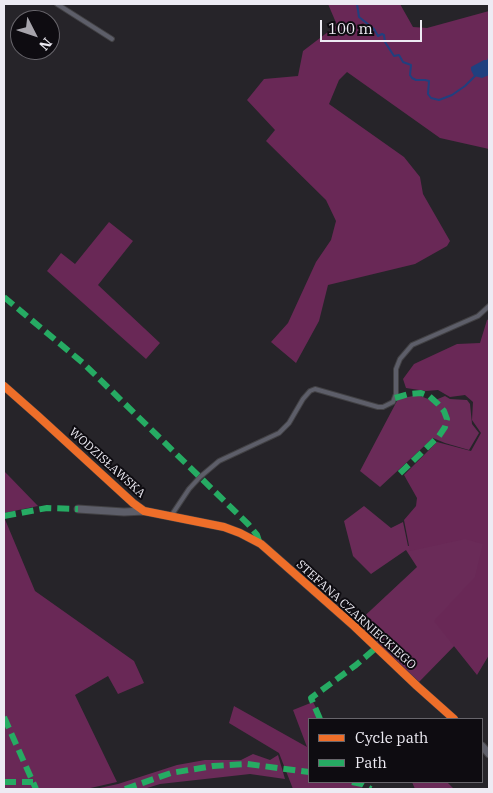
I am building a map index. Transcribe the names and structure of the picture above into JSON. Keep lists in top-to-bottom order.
{
  "streets": {
    "street": ["WODZISŁAWSKA", "STEFANA CZARNIECKIEGO"]
  },
  "crossings": [
    ["WODZISŁAWSKA", "STEFANA CZARNIECKIEGO"]
  ],
  "legend": ["Cycle path", "Path"],
  "scale_bar": "100 m",
  "north": "bottom right"
}
